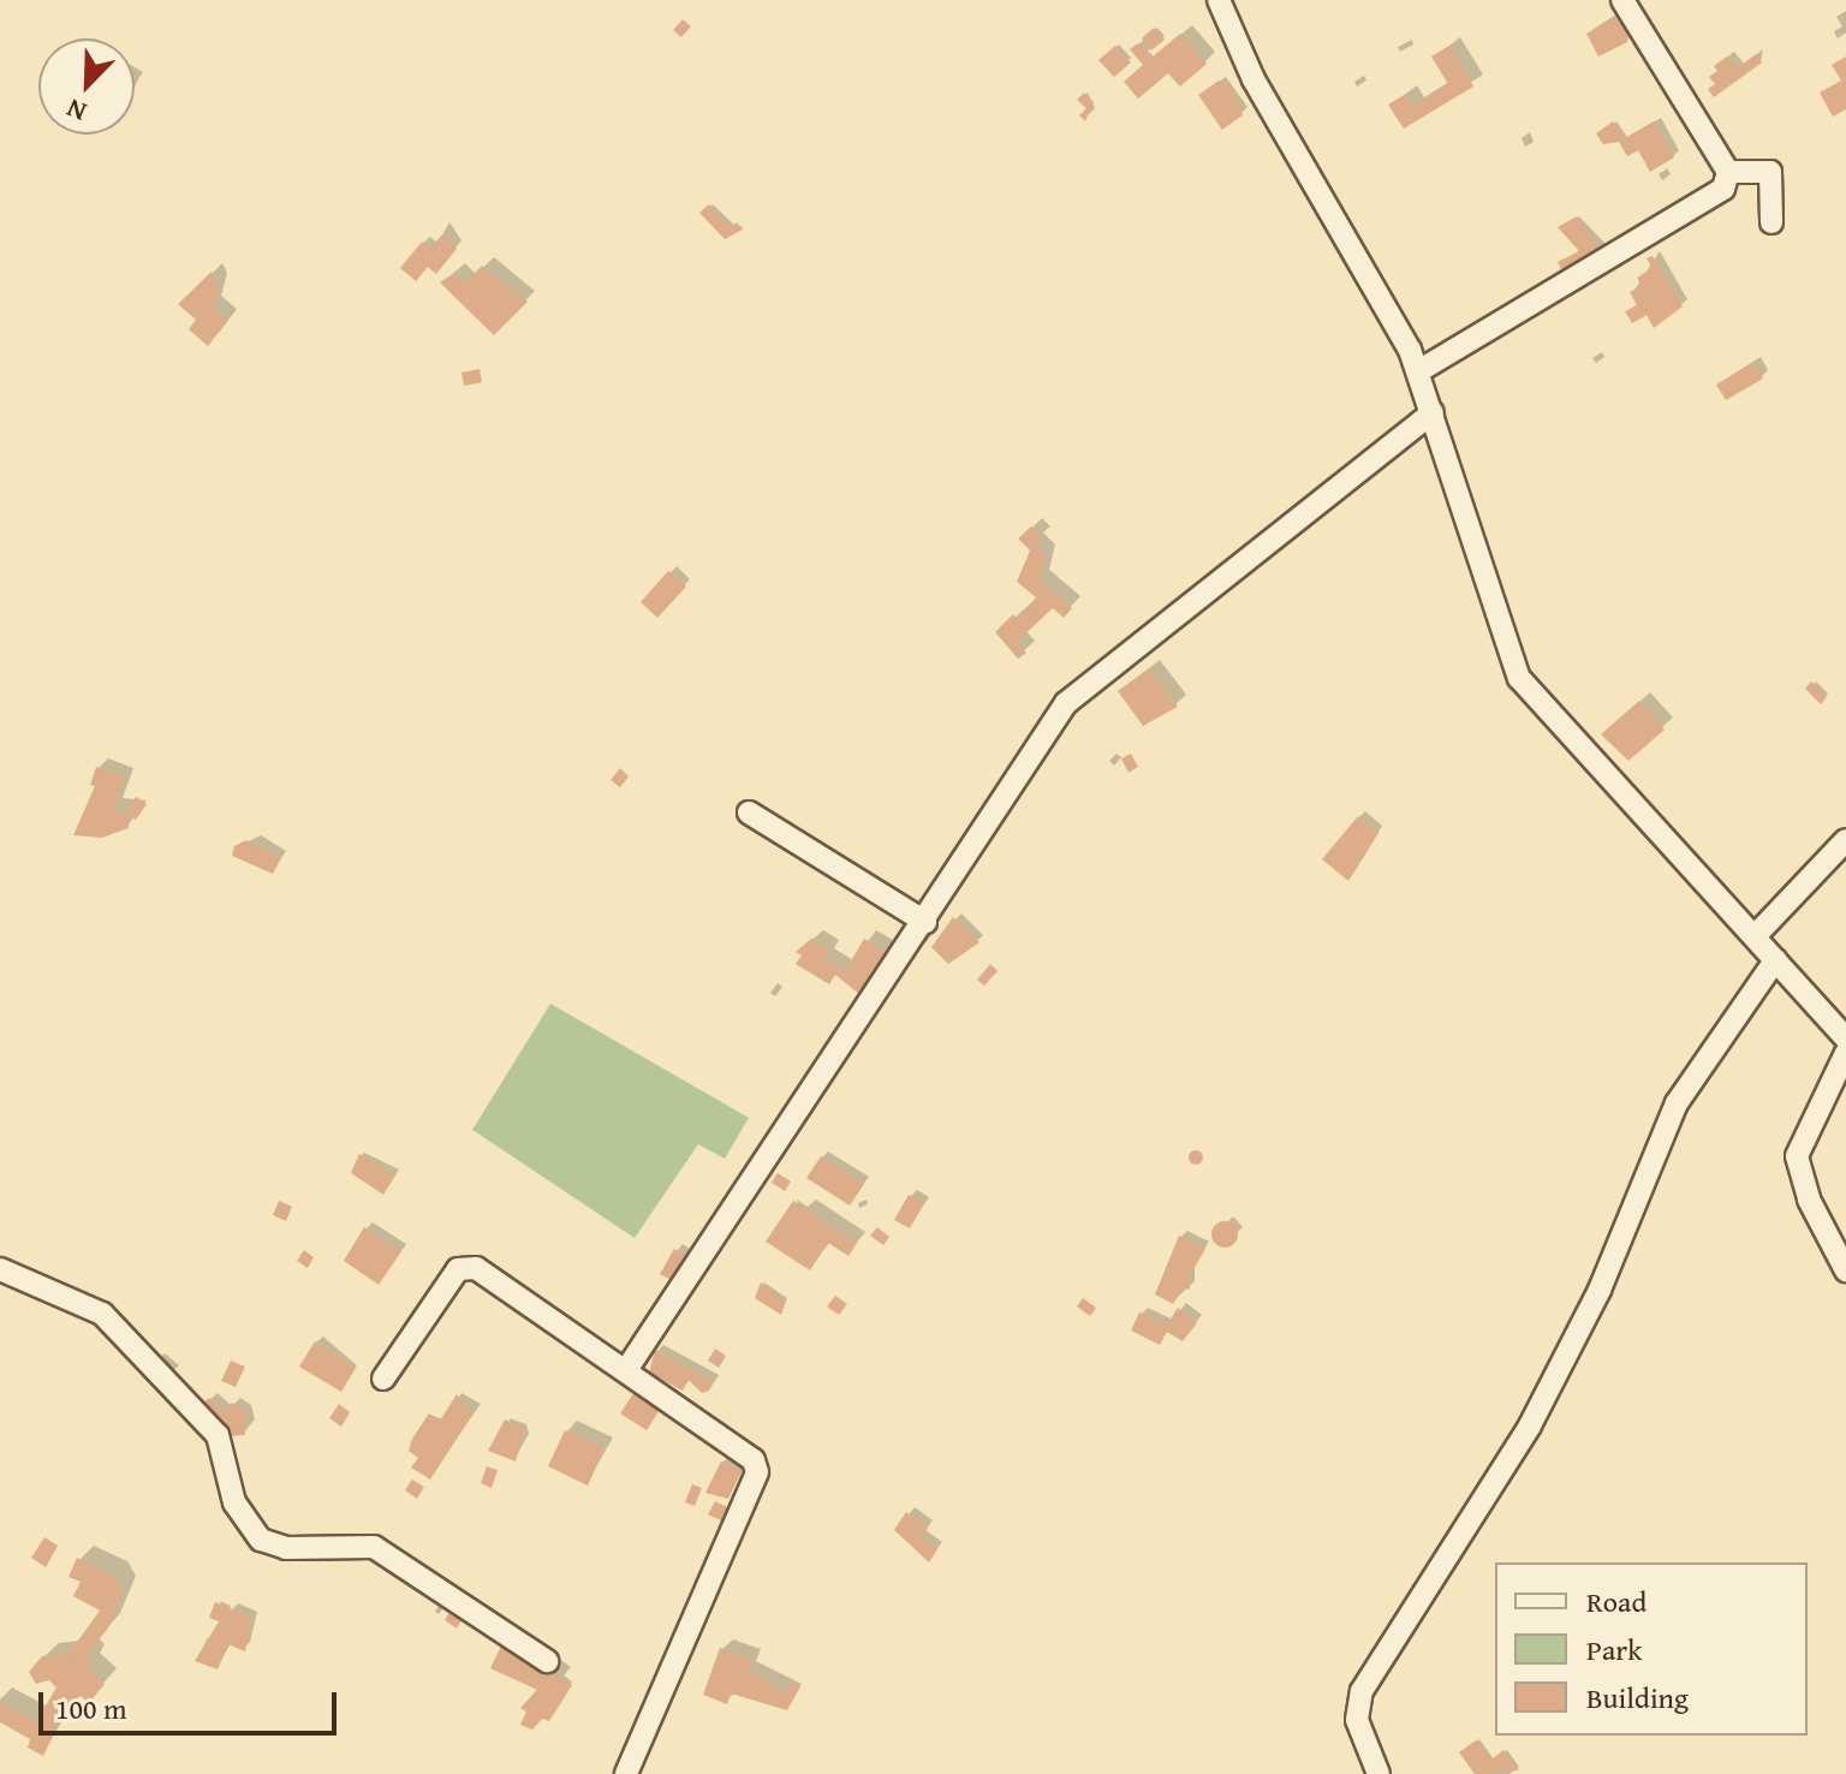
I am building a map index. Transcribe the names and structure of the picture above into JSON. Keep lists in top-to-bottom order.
{
  "legend": ["Road", "Park", "Building"],
  "scale_bar": "100 m",
  "north": "bottom left"
}
